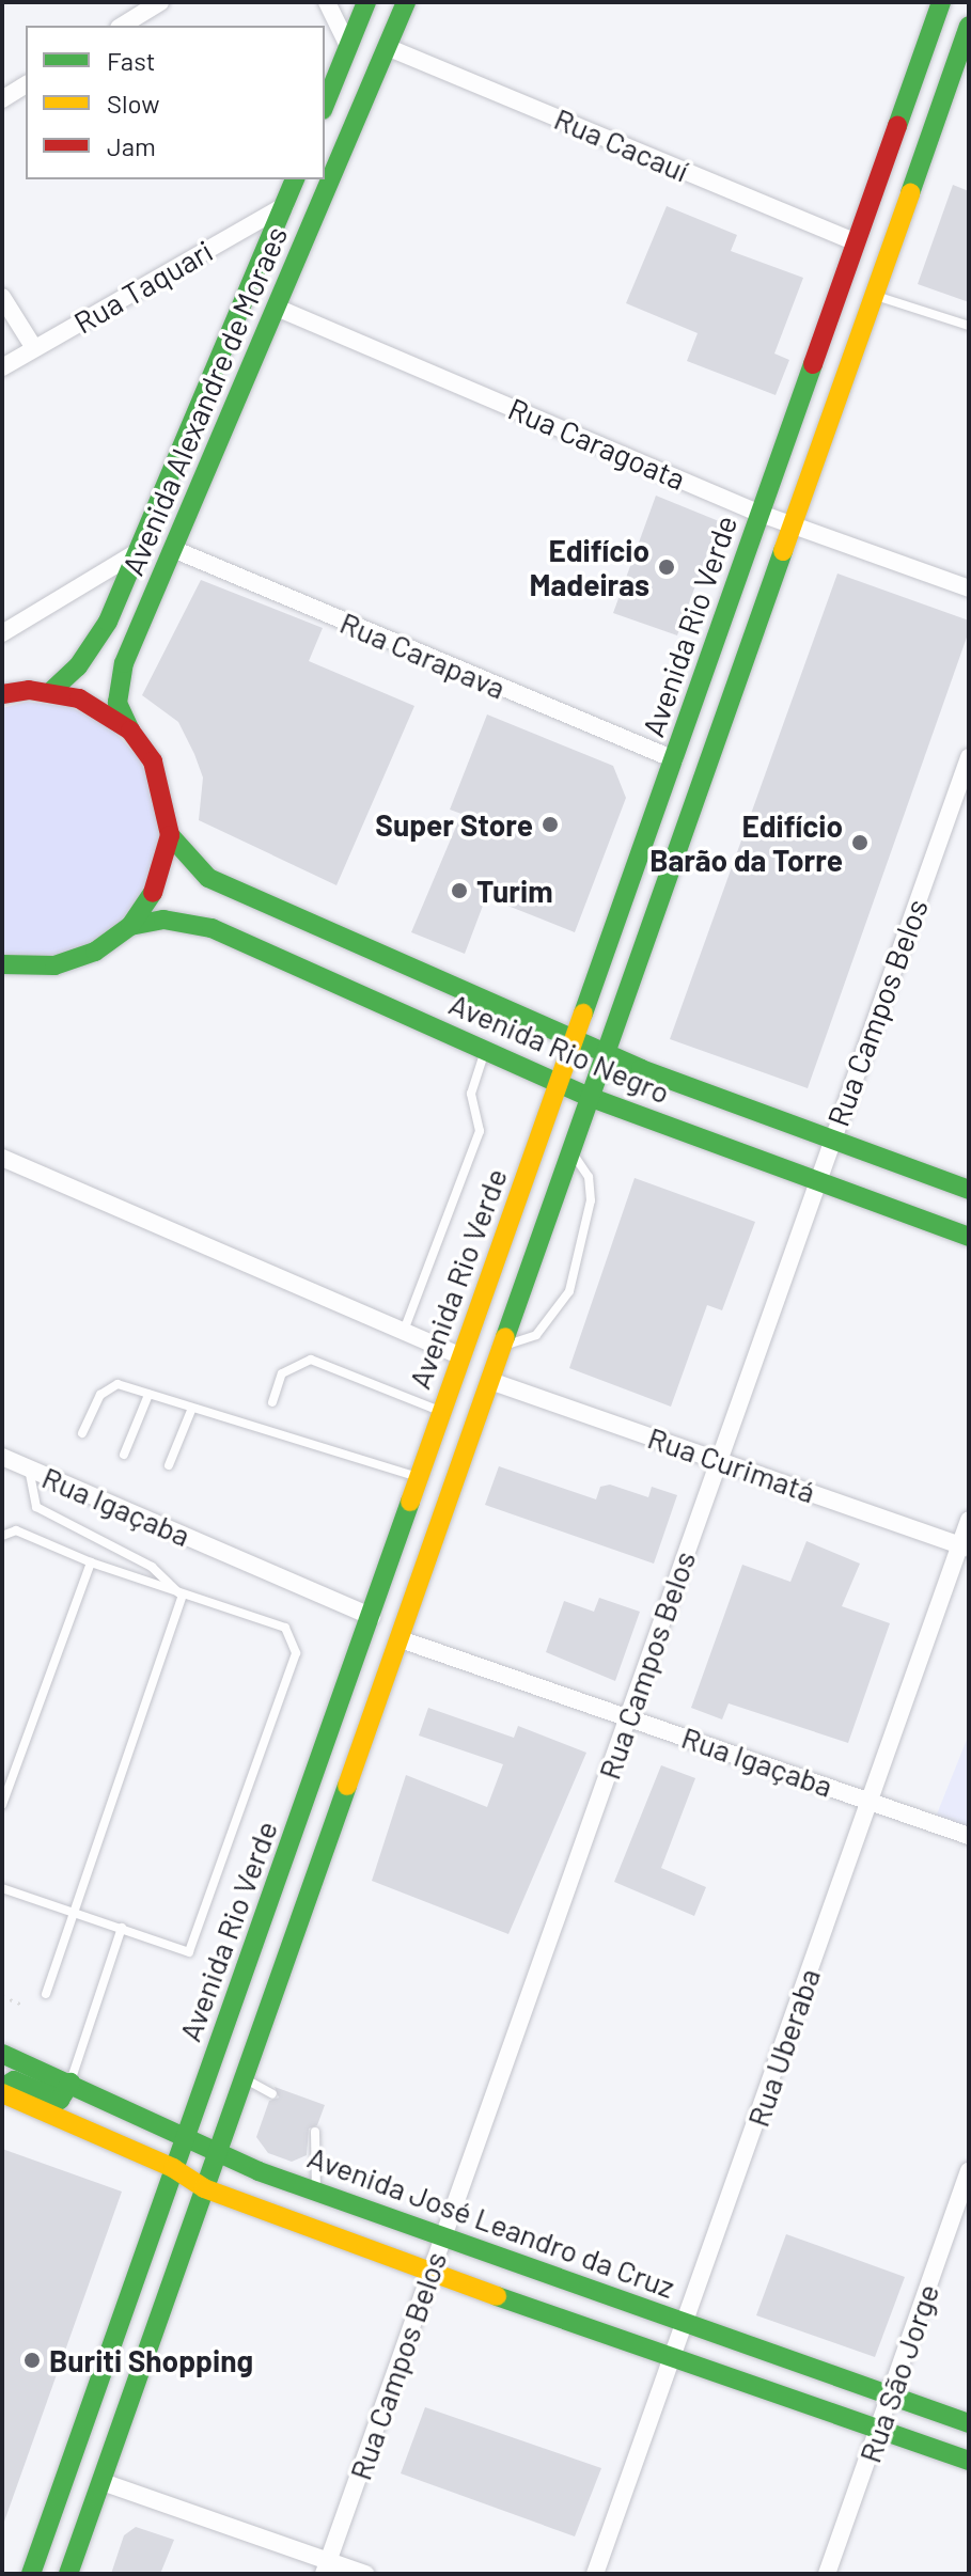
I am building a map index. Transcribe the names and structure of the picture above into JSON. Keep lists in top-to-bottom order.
{
  "streets": {
    "main road": [
      "Avenida Alexandre de Moraes",
      "Avenida Rio Verde",
      "Avenida Rio Negro",
      "Avenida José Leandro da Cruz"
    ],
    "street": [
      "Rua Cacauí",
      "Rua Taquari",
      "Rua Caragoata",
      "Rua Carapava",
      "Rua Campos Belos",
      "Rua Curimatá",
      "Rua Igaçaba",
      "Rua Uberaba",
      "Rua São Jorge"
    ]
  },
  "crossings": [
    ["Rua Cacauí", "Avenida Alexandre de Moraes"],
    ["Rua Cacauí", "Avenida Rio Verde"],
    ["Rua Taquari", "Avenida Alexandre de Moraes"],
    ["Avenida Alexandre de Moraes", "Rua Caragoata"],
    ["Avenida Alexandre de Moraes", "Rua Carapava"],
    ["Rua Caragoata", "Avenida Rio Verde"],
    ["Avenida Rio Verde", "Rua Carapava"],
    ["Avenida Rio Verde", "Avenida Rio Negro"],
    ["Avenida Rio Verde", "Rua Igaçaba"],
    ["Avenida Rio Verde", "Avenida José Leandro da Cruz"],
    ["Rua Campos Belos", "Avenida Rio Negro"],
    ["Rua Campos Belos", "Rua Curimatá"],
    ["Rua Campos Belos", "Rua Igaçaba"],
    ["Rua Campos Belos", "Avenida José Leandro da Cruz"],
    ["Rua Curimatá", "Rua Uberaba"],
    ["Rua Igaçaba", "Rua Uberaba"],
    ["Rua Uberaba", "Avenida José Leandro da Cruz"],
    ["Avenida José Leandro da Cruz", "Rua São Jorge"]
  ],
  "places": [
    "Edifício Madeiras",
    "Super Store",
    "Edifício Barão da Torre",
    "Turim",
    "Buriti Shopping"
  ],
  "legend": ["Fast", "Slow", "Jam"]
}
